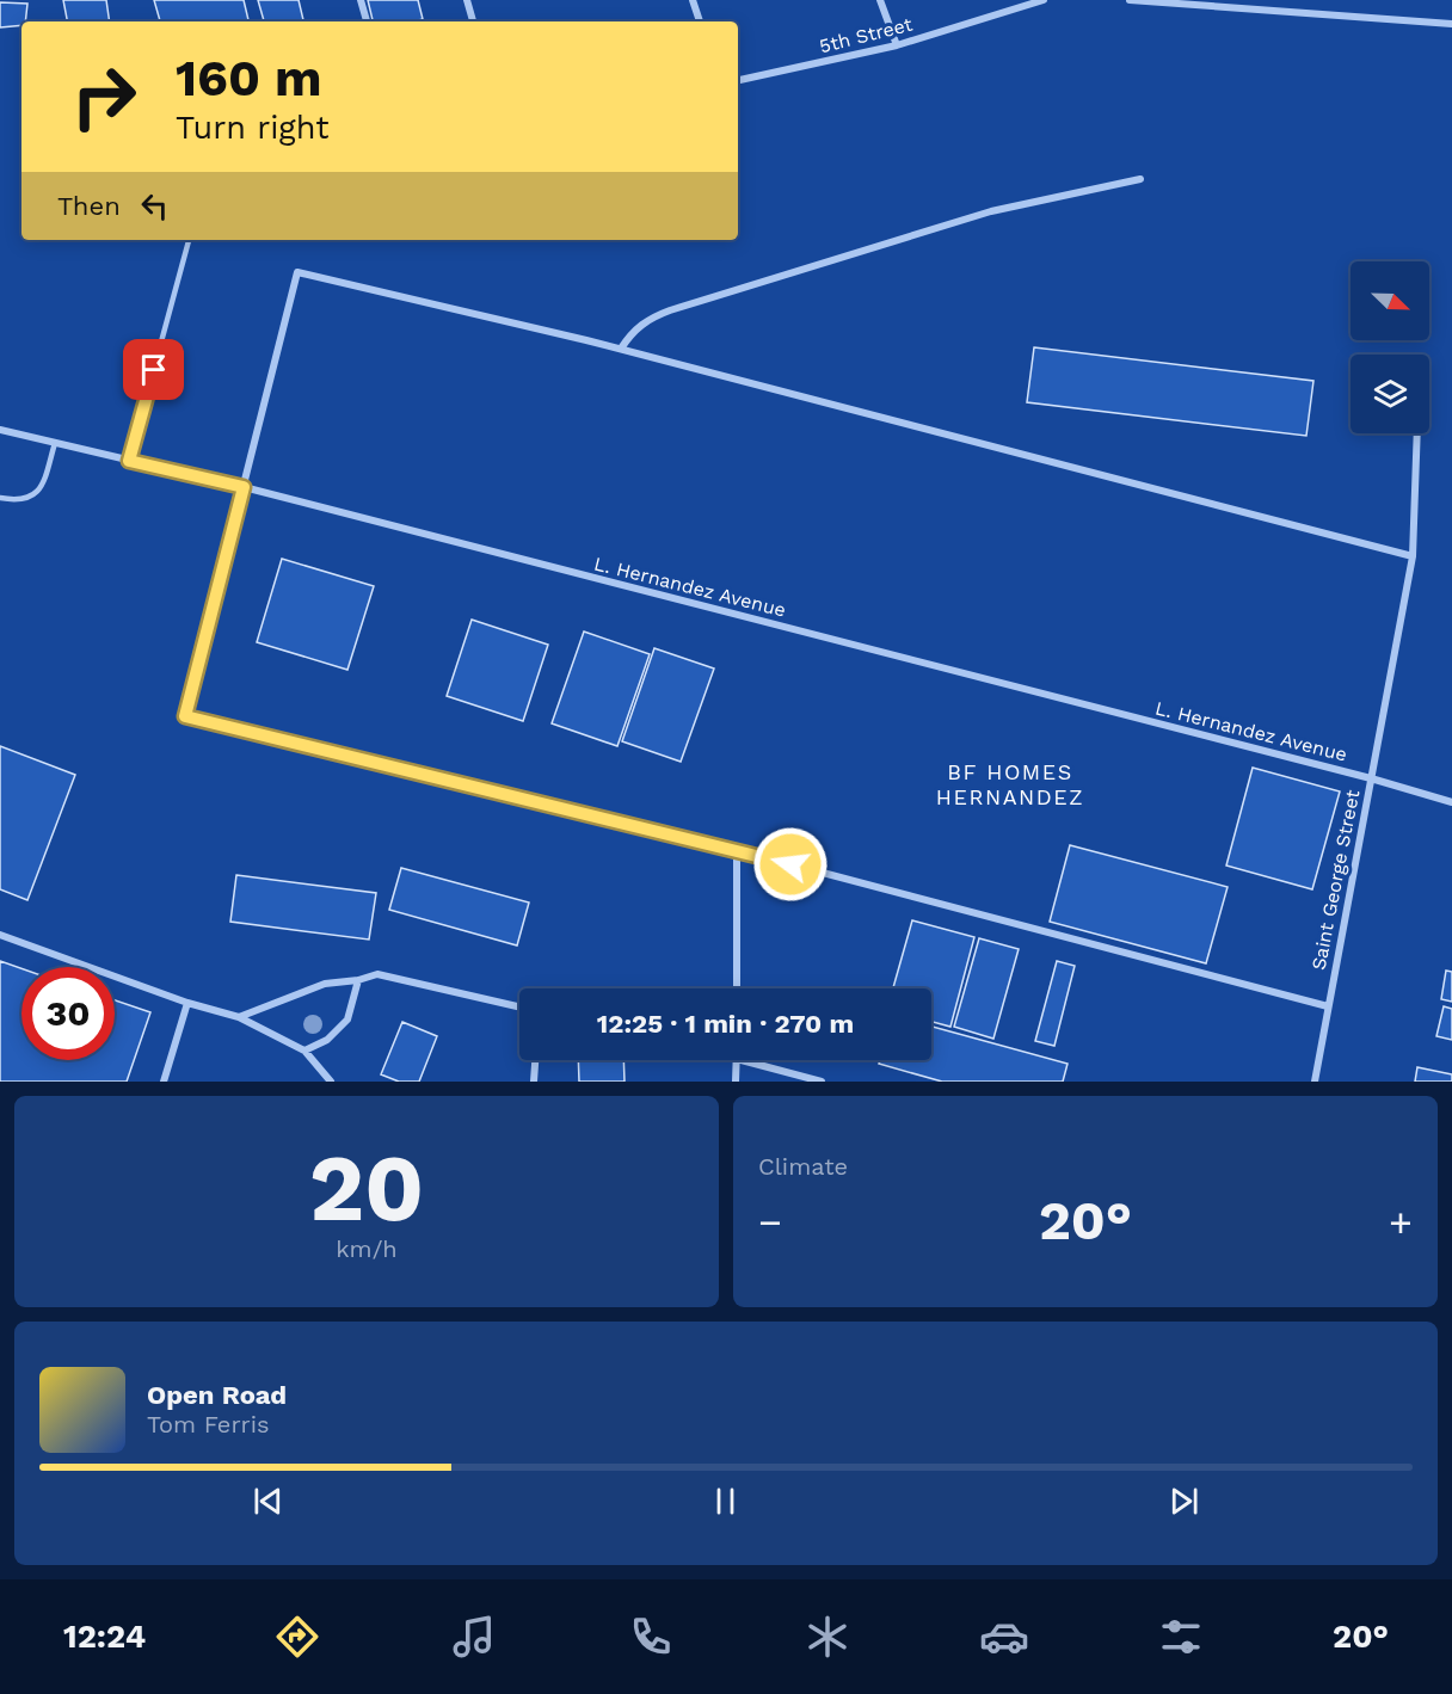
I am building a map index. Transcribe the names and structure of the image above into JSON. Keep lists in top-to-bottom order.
{
  "streets": {
    "street": ["5th Street", "L. Hernandez Avenue", "Saint George Street"]
  },
  "crossings": [
    ["L. Hernandez Avenue", "Saint George Street"]
  ],
  "districts": ["BF HOMES HERNANDEZ"],
  "north": "bottom right",
  "page": {
    "turn": ["160 m", "Turn right"],
    "then": "Then",
    "limit": "30",
    "trip": "12:25 · 1 min · 270 m",
    "tile": [
      ["20", "km/h"],
      "Climate"
    ],
    "heat": ["−", "20°", "+"],
    "song": ["Open Road", "Tom Ferris"],
    "tabs": ["12:24", "20°"]
  }
}
